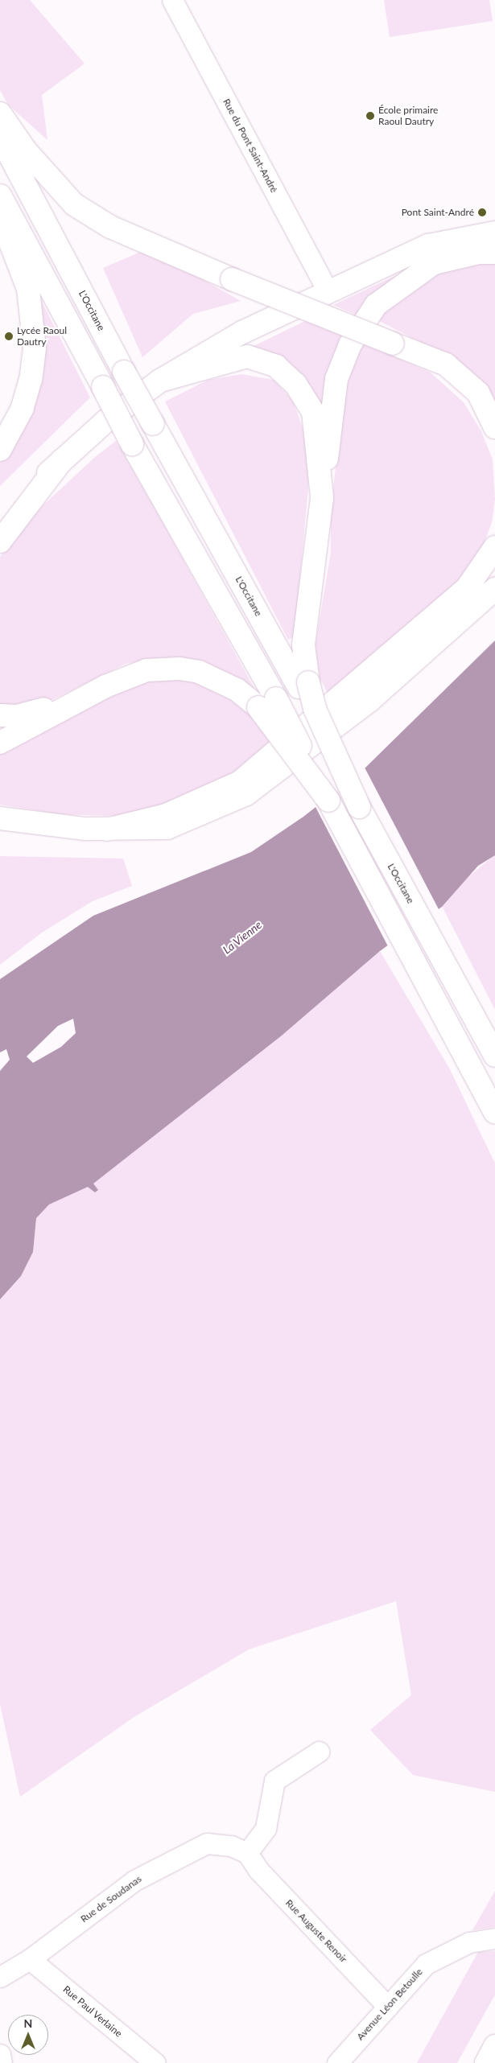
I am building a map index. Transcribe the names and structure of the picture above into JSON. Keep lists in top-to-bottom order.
{
  "streets": {
    "main road": ["L'Occitane"],
    "street": [
      "Rue du Pont Saint-André",
      "Rue de Soudanas",
      "Rue Auguste Renoir",
      "Avenue Léon Betoulle",
      "Rue Paul Verlaine"
    ]
  },
  "crossings": [
    ["Rue de Soudanas", "Rue Auguste Renoir"],
    ["Rue de Soudanas", "Rue Paul Verlaine"],
    ["Rue Auguste Renoir", "Avenue Léon Betoulle"]
  ],
  "water": ["La Vienne"],
  "places": ["École primaire Raoul Dautry", "Pont Saint-André", "Lycée Raoul Dautry"],
  "north": "top"
}
